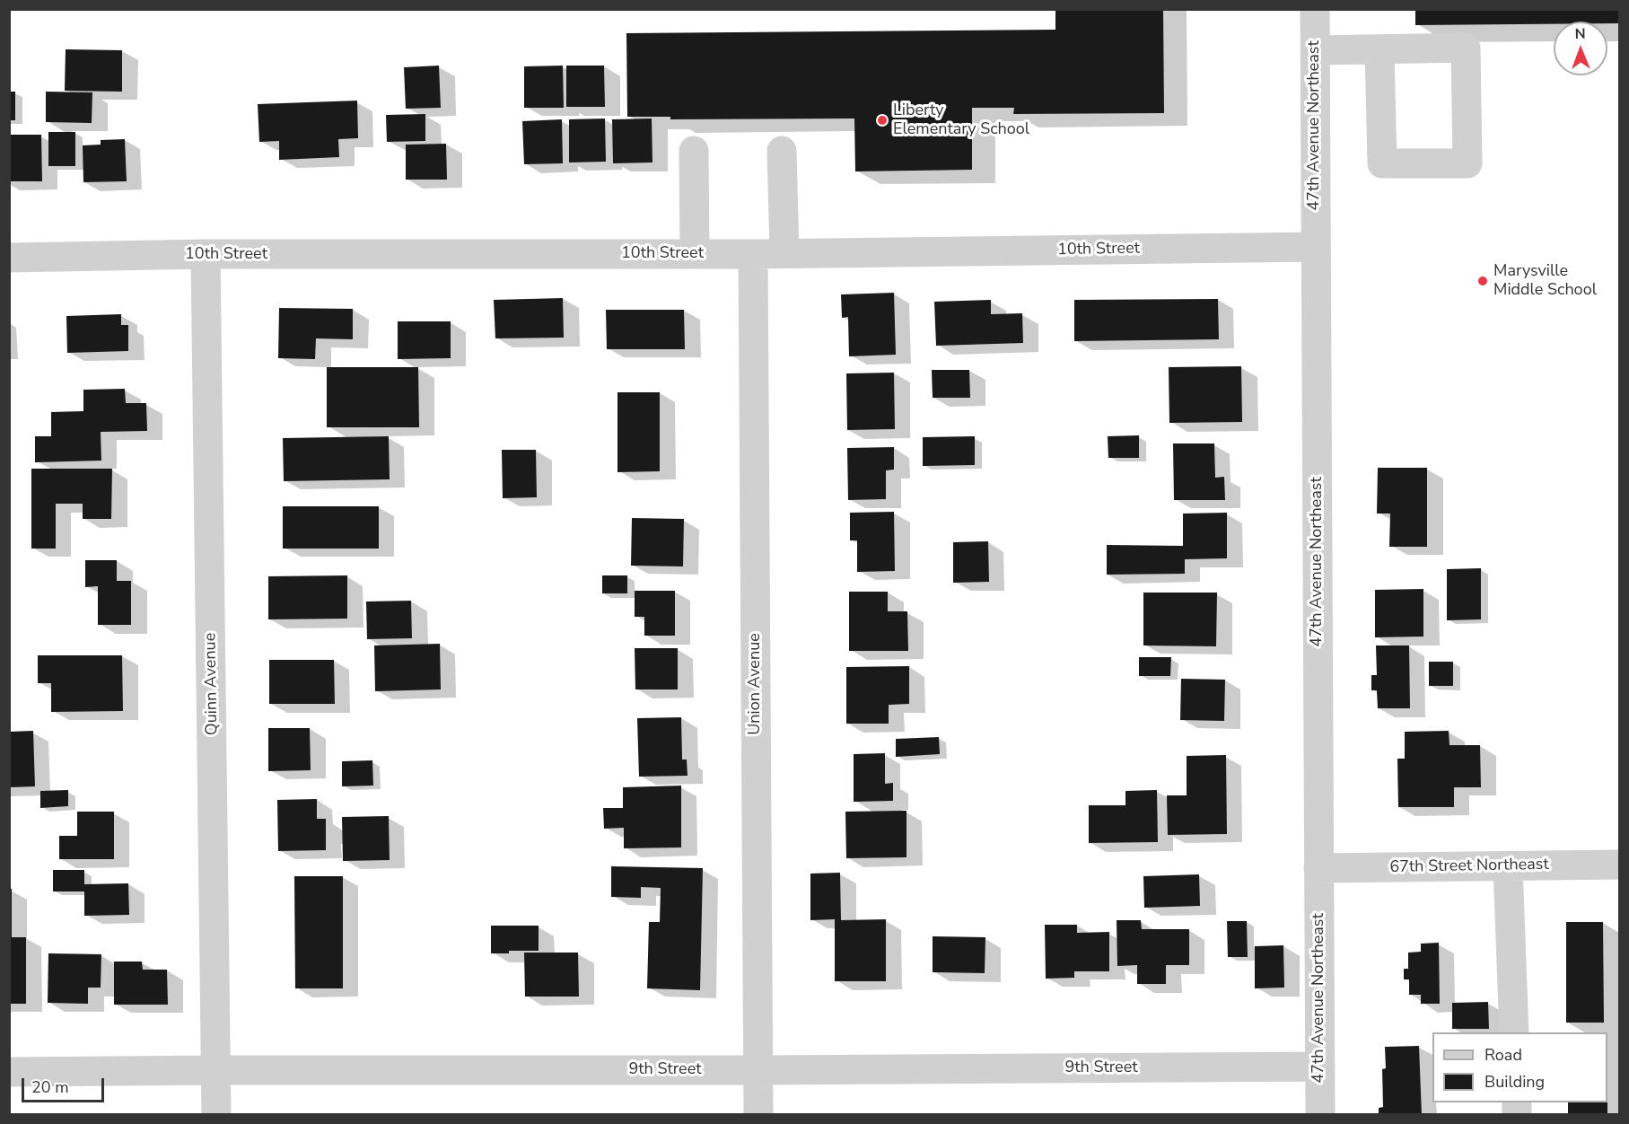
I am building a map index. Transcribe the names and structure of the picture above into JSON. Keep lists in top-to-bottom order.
{
  "streets": {
    "street": [
      "47th Avenue Northeast",
      "10th Street",
      "Quinn Avenue",
      "Union Avenue",
      "67th Street Northeast",
      "9th Street"
    ]
  },
  "crossings": [
    ["47th Avenue Northeast", "10th Street"],
    ["47th Avenue Northeast", "67th Street Northeast"],
    ["47th Avenue Northeast", "9th Street"],
    ["10th Street", "Quinn Avenue"],
    ["10th Street", "Union Avenue"],
    ["Quinn Avenue", "9th Street"],
    ["Union Avenue", "9th Street"]
  ],
  "places": ["Liberty Elementary School", "Marysville Middle School"],
  "legend": ["Road", "Building"],
  "scale_bar": "20 m",
  "north": "top"
}
